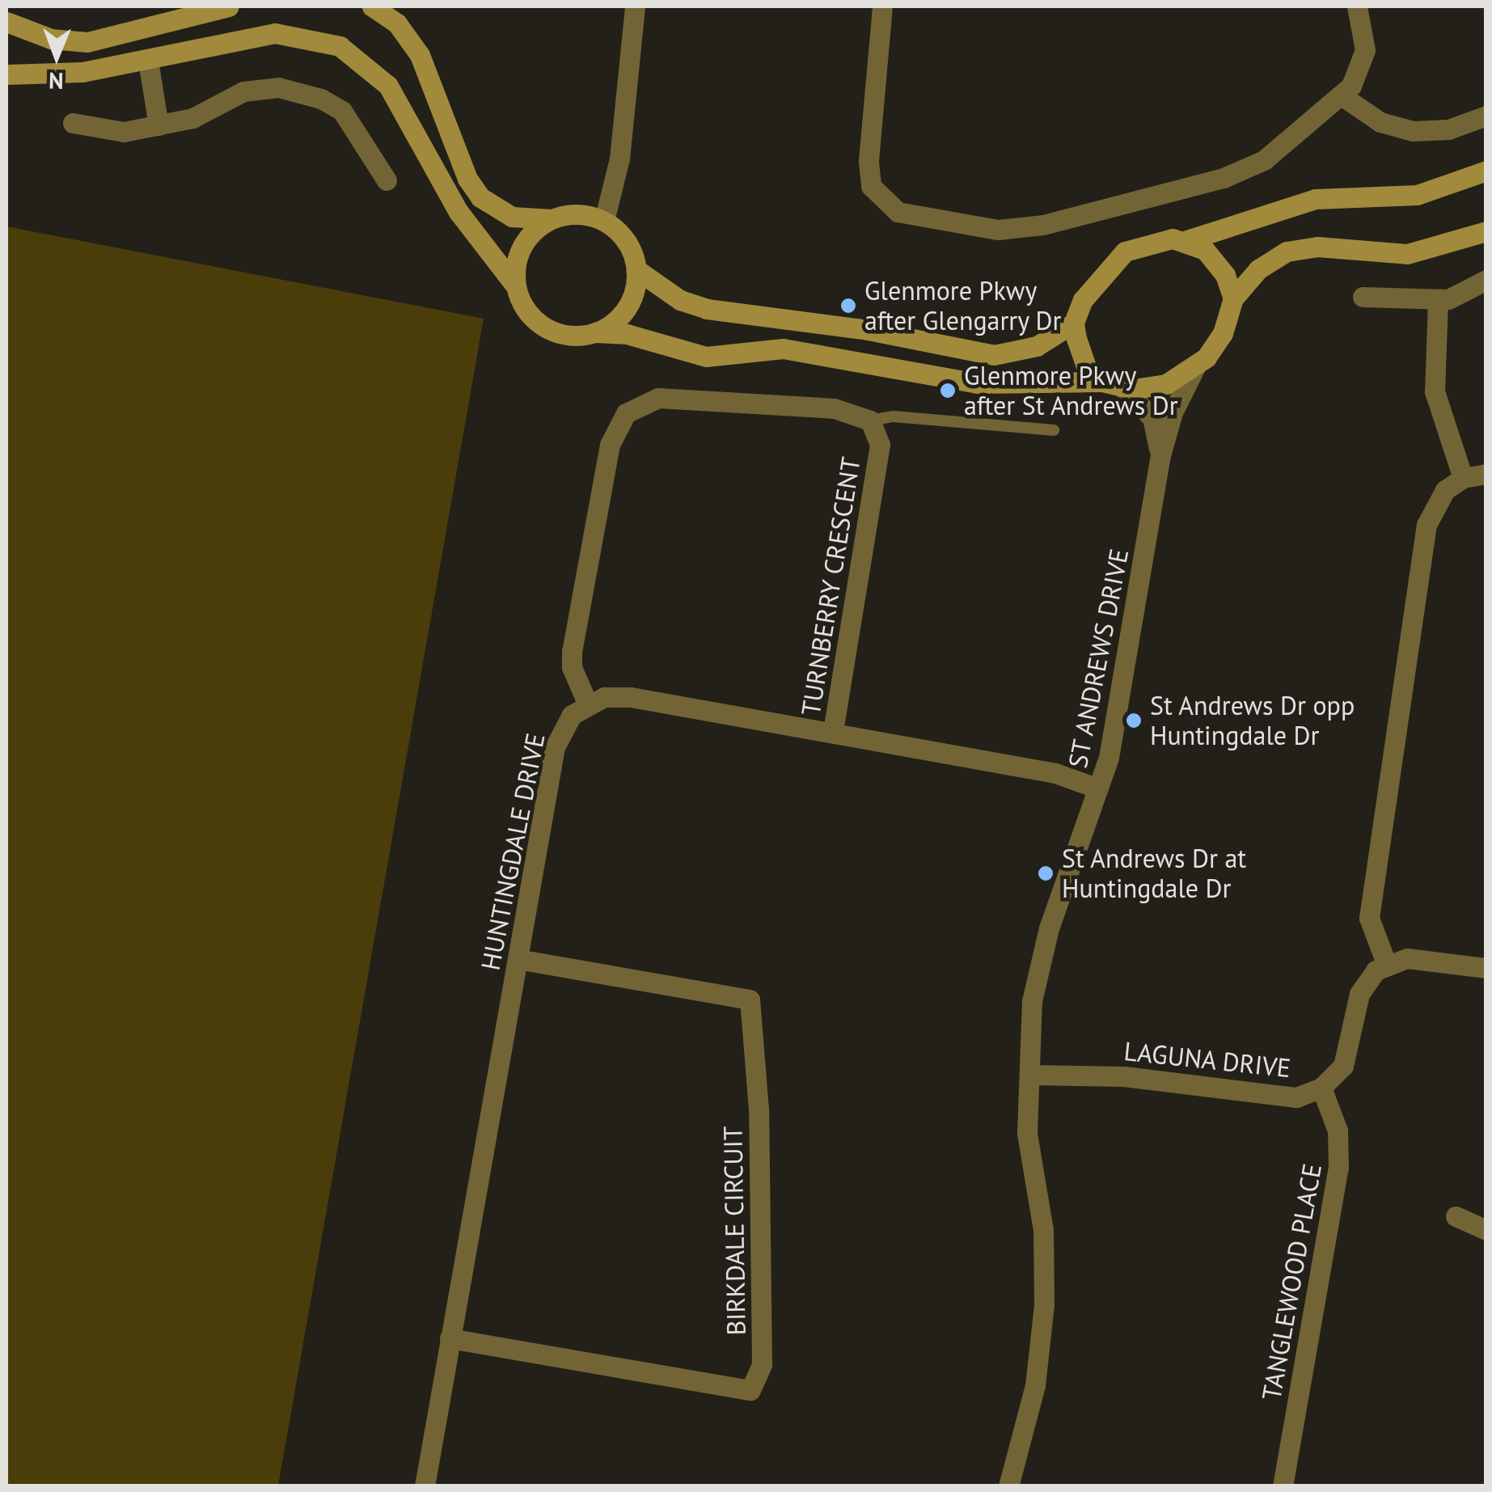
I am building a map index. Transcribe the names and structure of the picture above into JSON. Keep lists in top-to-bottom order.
{
  "streets": {
    "street": [
      "TURNBERRY CRESCENT",
      "ST ANDREWS DRIVE",
      "HUNTINGDALE DRIVE",
      "LAGUNA DRIVE",
      "BIRKDALE CIRCUIT",
      "TANGLEWOOD PLACE"
    ]
  },
  "crossings": [
    ["TURNBERRY CRESCENT", "HUNTINGDALE DRIVE"],
    ["ST ANDREWS DRIVE", "LAGUNA DRIVE"],
    ["HUNTINGDALE DRIVE", "BIRKDALE CIRCUIT"],
    ["LAGUNA DRIVE", "TANGLEWOOD PLACE"]
  ],
  "places": [
    "Glenmore Pkwy after Glengarry Dr",
    "Glenmore Pkwy after St Andrews Dr",
    "St Andrews Dr opp Huntingdale Dr",
    "St Andrews Dr at Huntingdale Dr"
  ],
  "north": "bottom"
}
